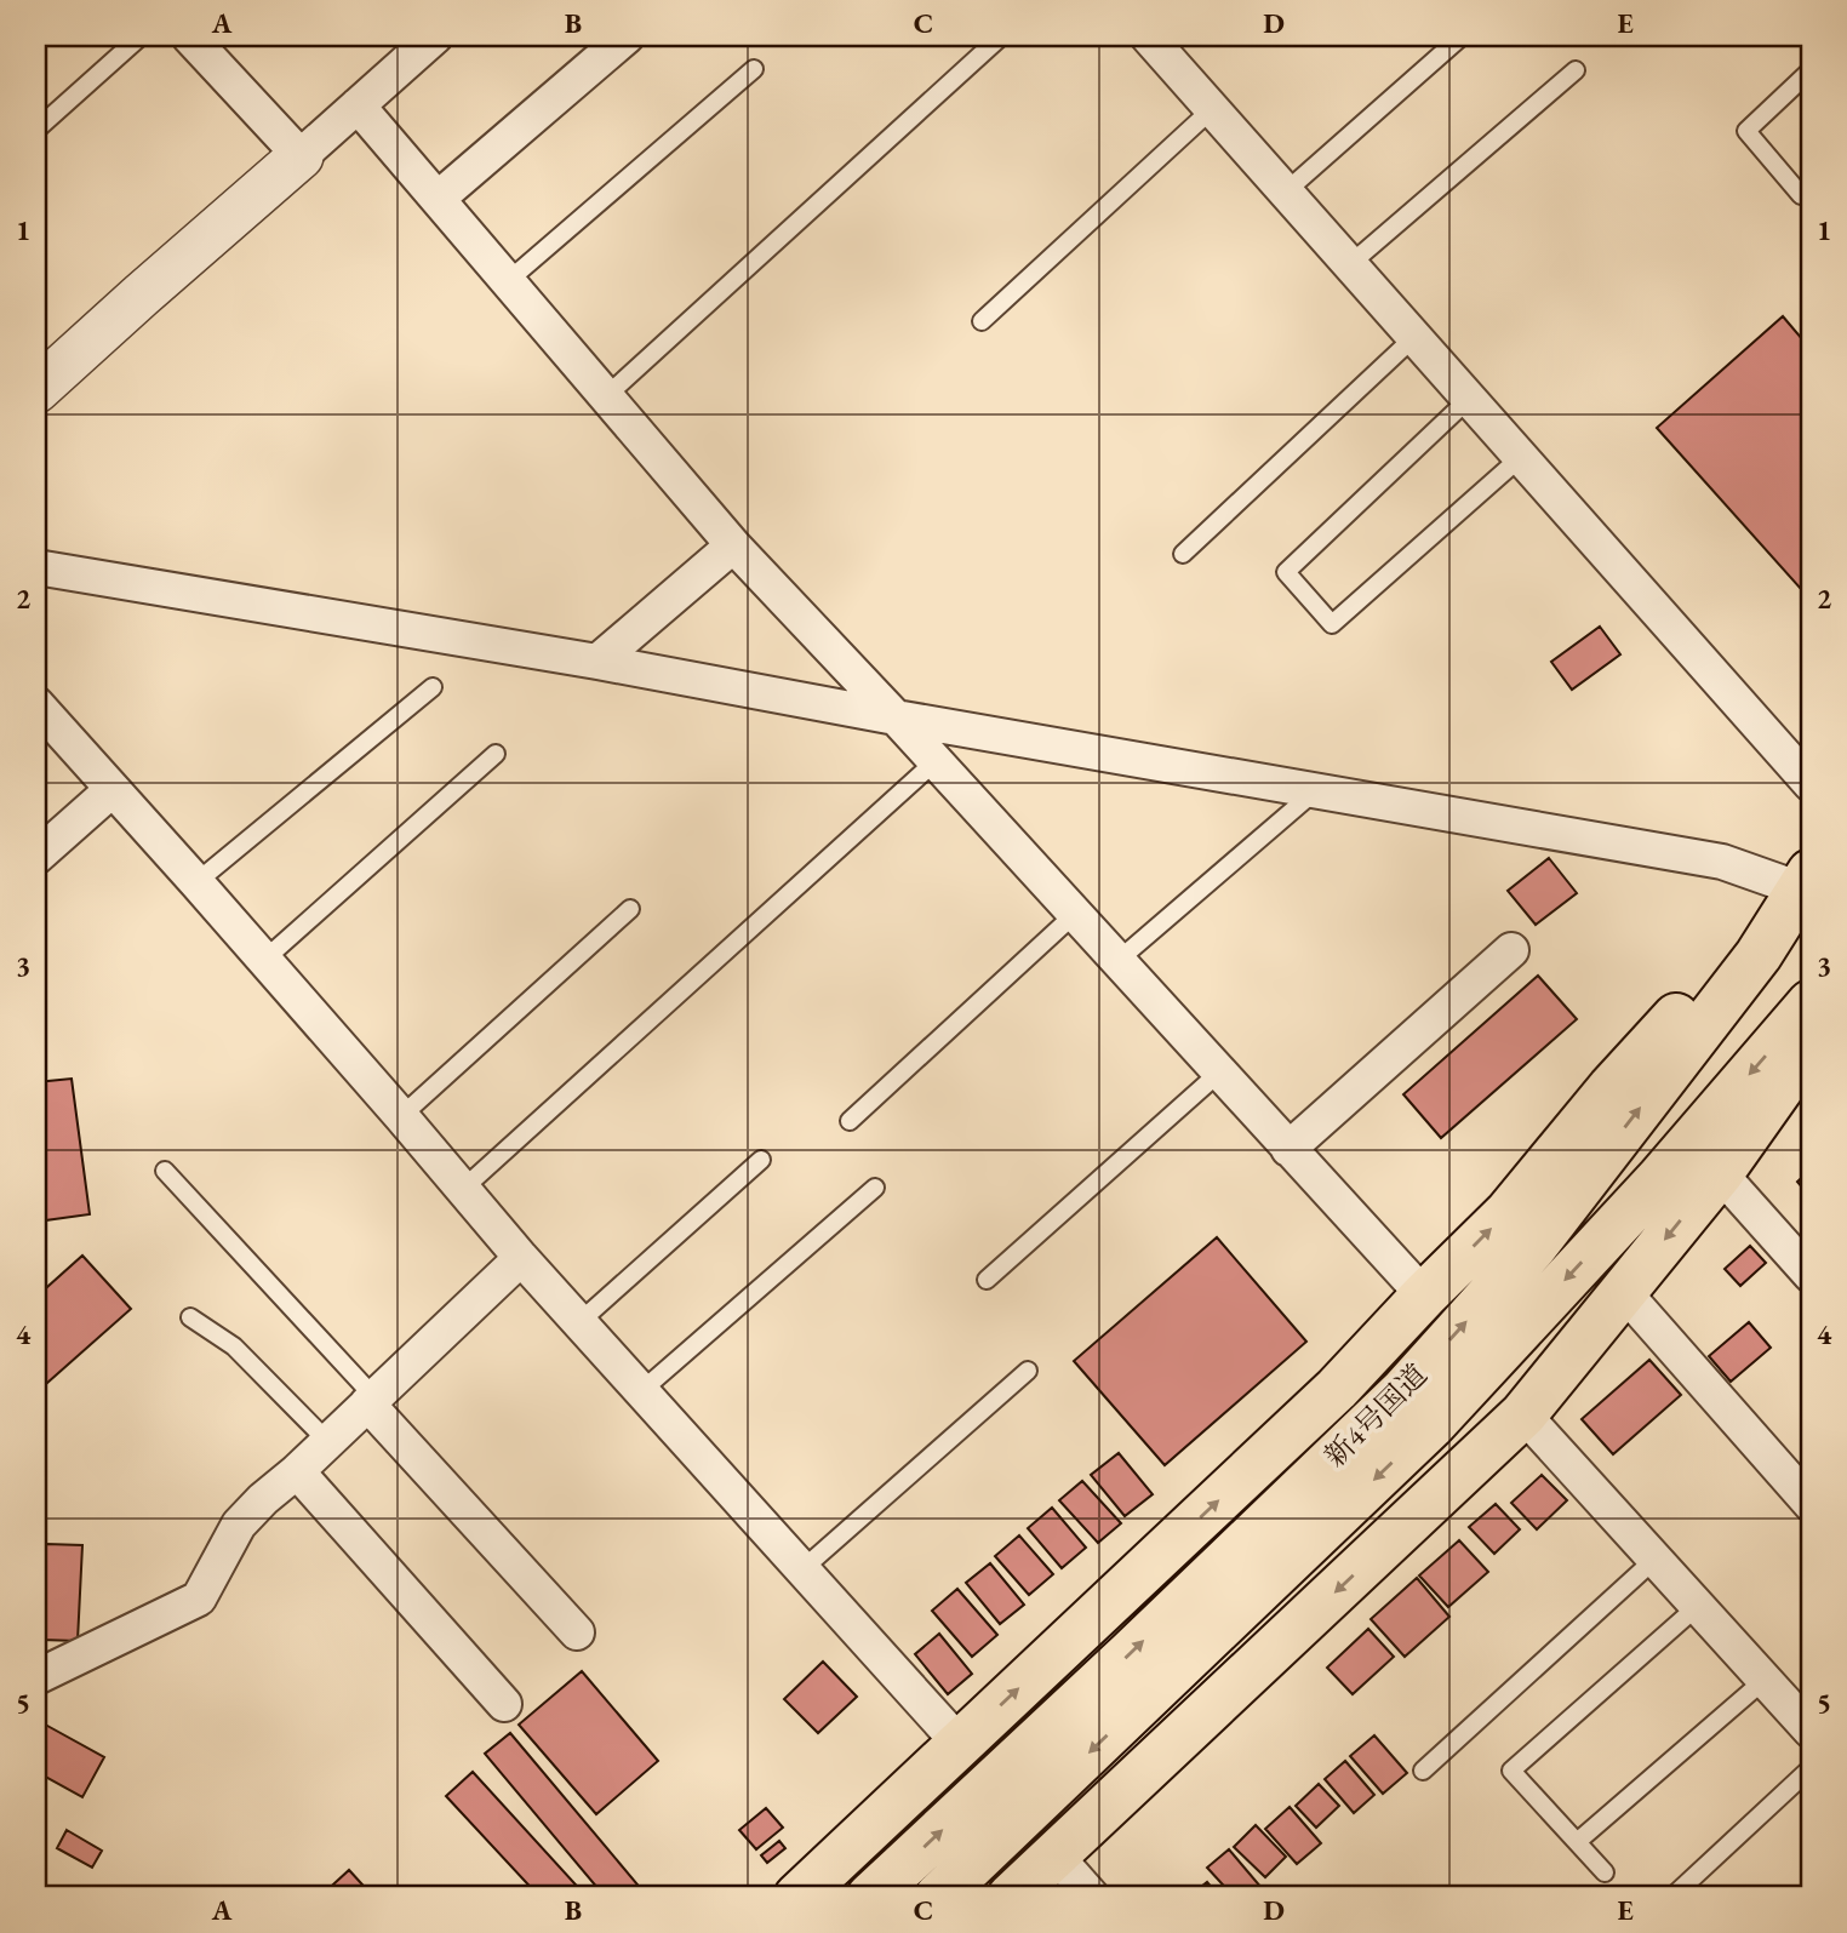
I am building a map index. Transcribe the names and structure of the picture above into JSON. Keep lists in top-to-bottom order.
{
  "streets": {
    "highway": ["新4号国道"]
  },
  "grid": {
    "columns": [
      "A",
      "B",
      "C",
      "D",
      "E"
    ],
    "rows": [
      "1",
      "2",
      "3",
      "4",
      "5"
    ]
  }
}
